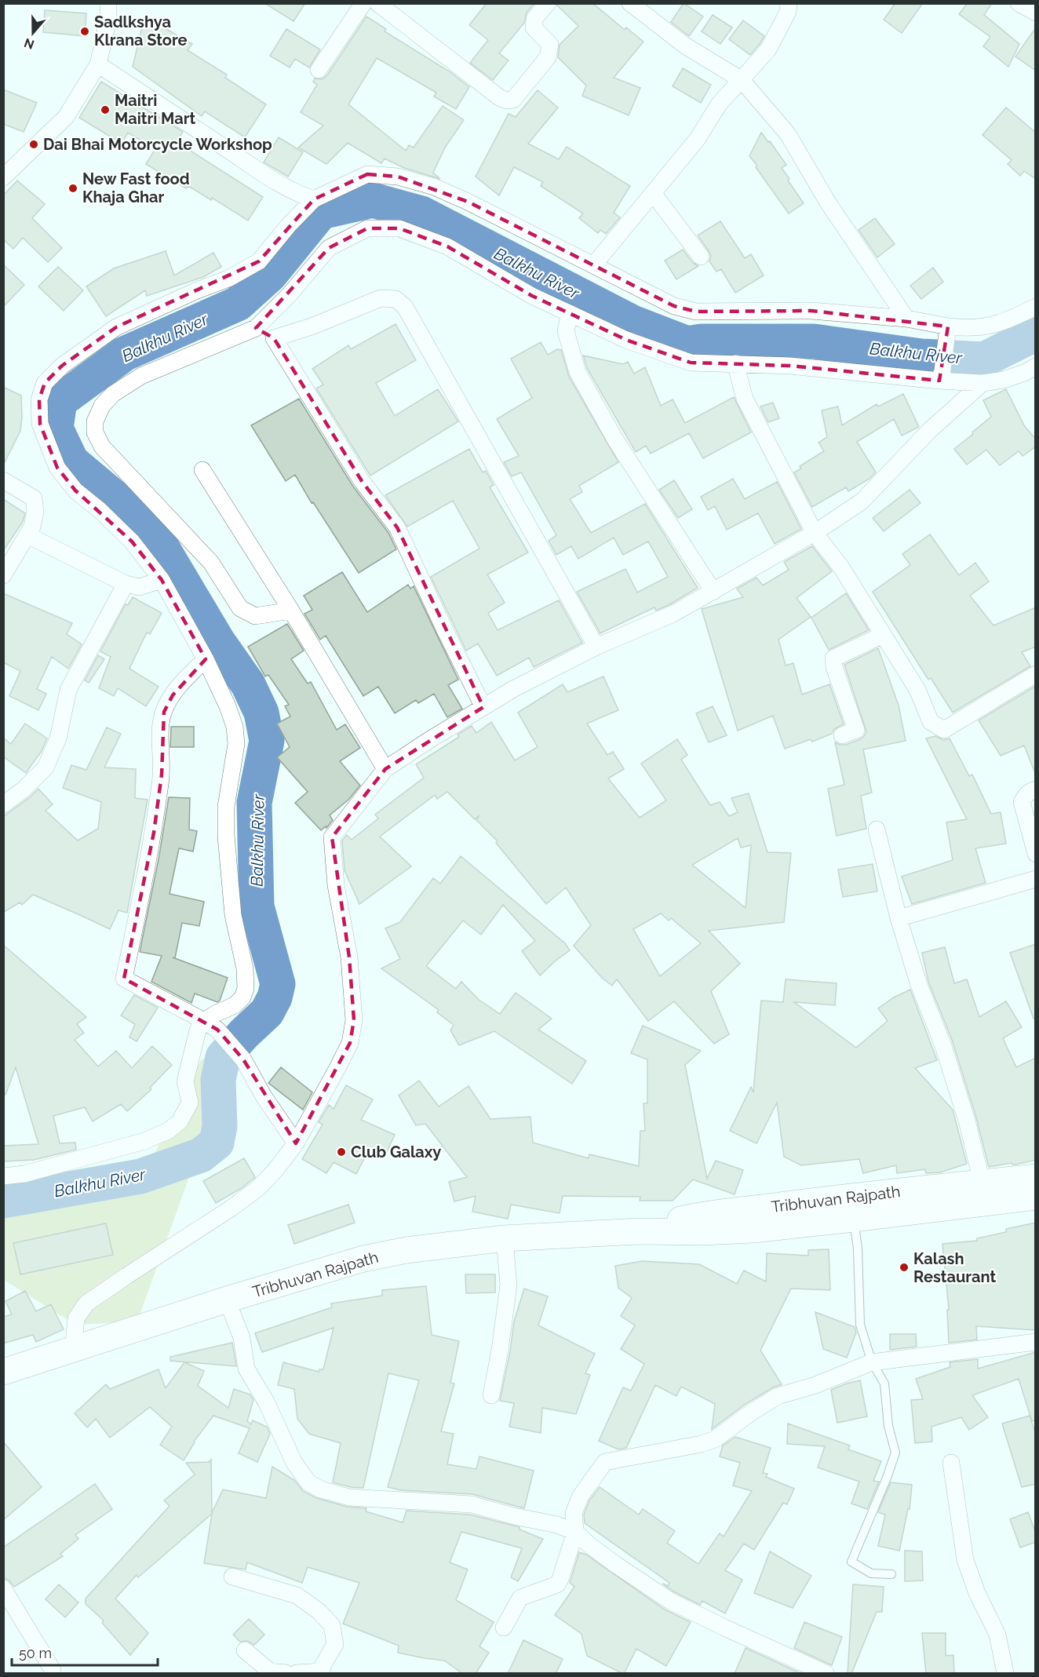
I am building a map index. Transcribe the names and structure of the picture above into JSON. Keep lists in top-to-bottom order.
{
  "streets": {
    "highway": ["Tribhuvan Rajpath"]
  },
  "water": ["Balkhu River"],
  "places": [
    "Sadlkshya Klrana Store",
    "Maitri Maitri Mart",
    "Dai Bhai Motorcycle Workshop",
    "New Fast food Khaja Ghar",
    "Club Galaxy",
    "Kalash Restaurant"
  ],
  "scale_bar": "50 m",
  "north": "bottom"
}
